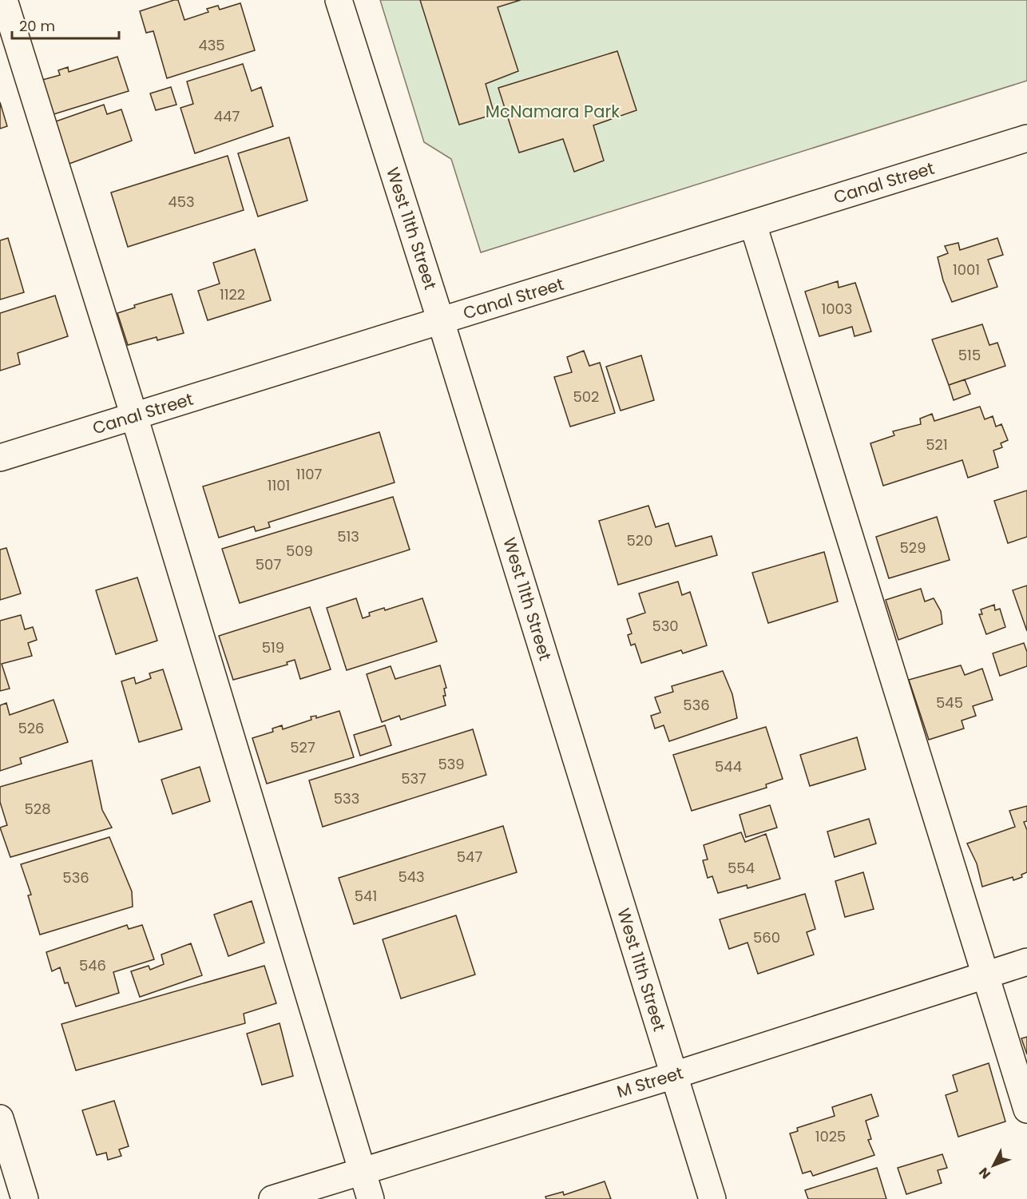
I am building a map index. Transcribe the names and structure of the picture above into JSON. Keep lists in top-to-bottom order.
{
  "streets": {
    "street": ["Canal Street", "West 11th Street", "M Street"]
  },
  "crossings": [
    ["Canal Street", "West 11th Street"],
    ["West 11th Street", "M Street"]
  ],
  "parks": ["McNamara Park"],
  "house_numbers": [
    "435",
    "447",
    "453",
    "1001",
    "1122",
    "1003",
    "515",
    "502",
    "521",
    "1107",
    "1101",
    "513",
    "520",
    "529",
    "509",
    "507",
    "530",
    "519",
    "545",
    "536",
    "526",
    "527",
    "539",
    "544",
    "537",
    "533",
    "528",
    "547",
    "554",
    "543",
    "536",
    "541",
    "560",
    "546",
    "1025"
  ],
  "scale_bar": "20 m",
  "north": "bottom left"
}
